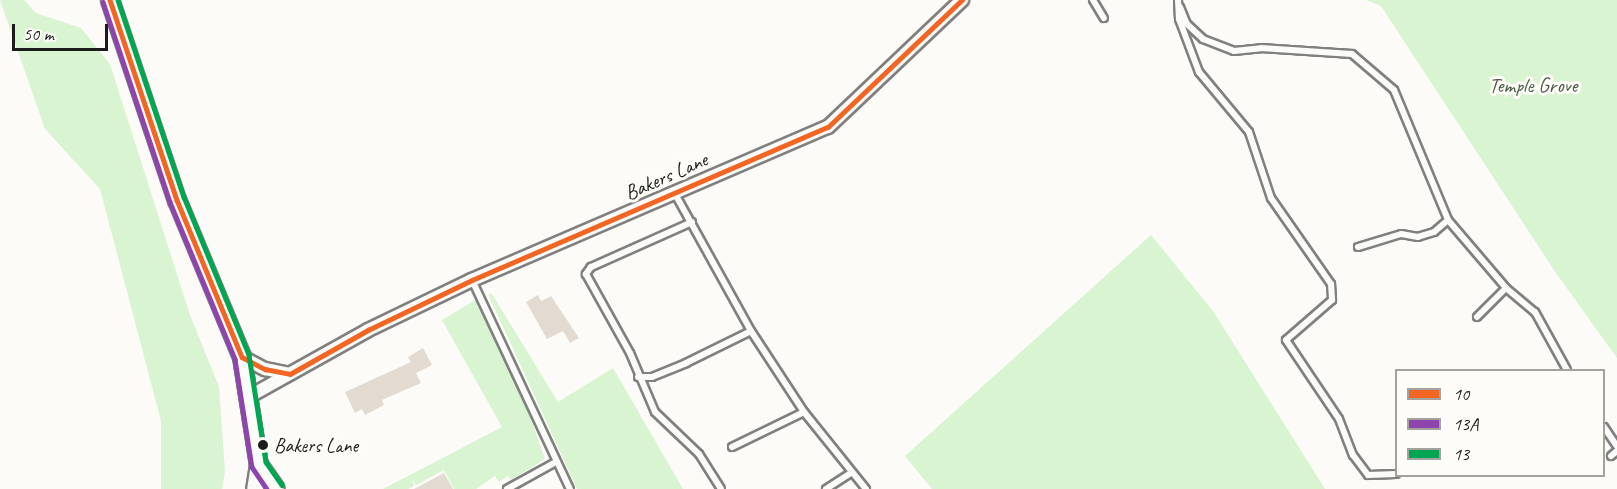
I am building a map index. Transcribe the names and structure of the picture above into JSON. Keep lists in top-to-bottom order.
{
  "streets": {
    "street": ["Bakers Lane"]
  },
  "parks": ["Temple Grove"],
  "places": ["Bakers Lane"],
  "lines": ["transit line 10", "transit line 13", "transit line 13A"],
  "legend": ["10", "13A", "13"],
  "scale_bar": "50 m"
}
